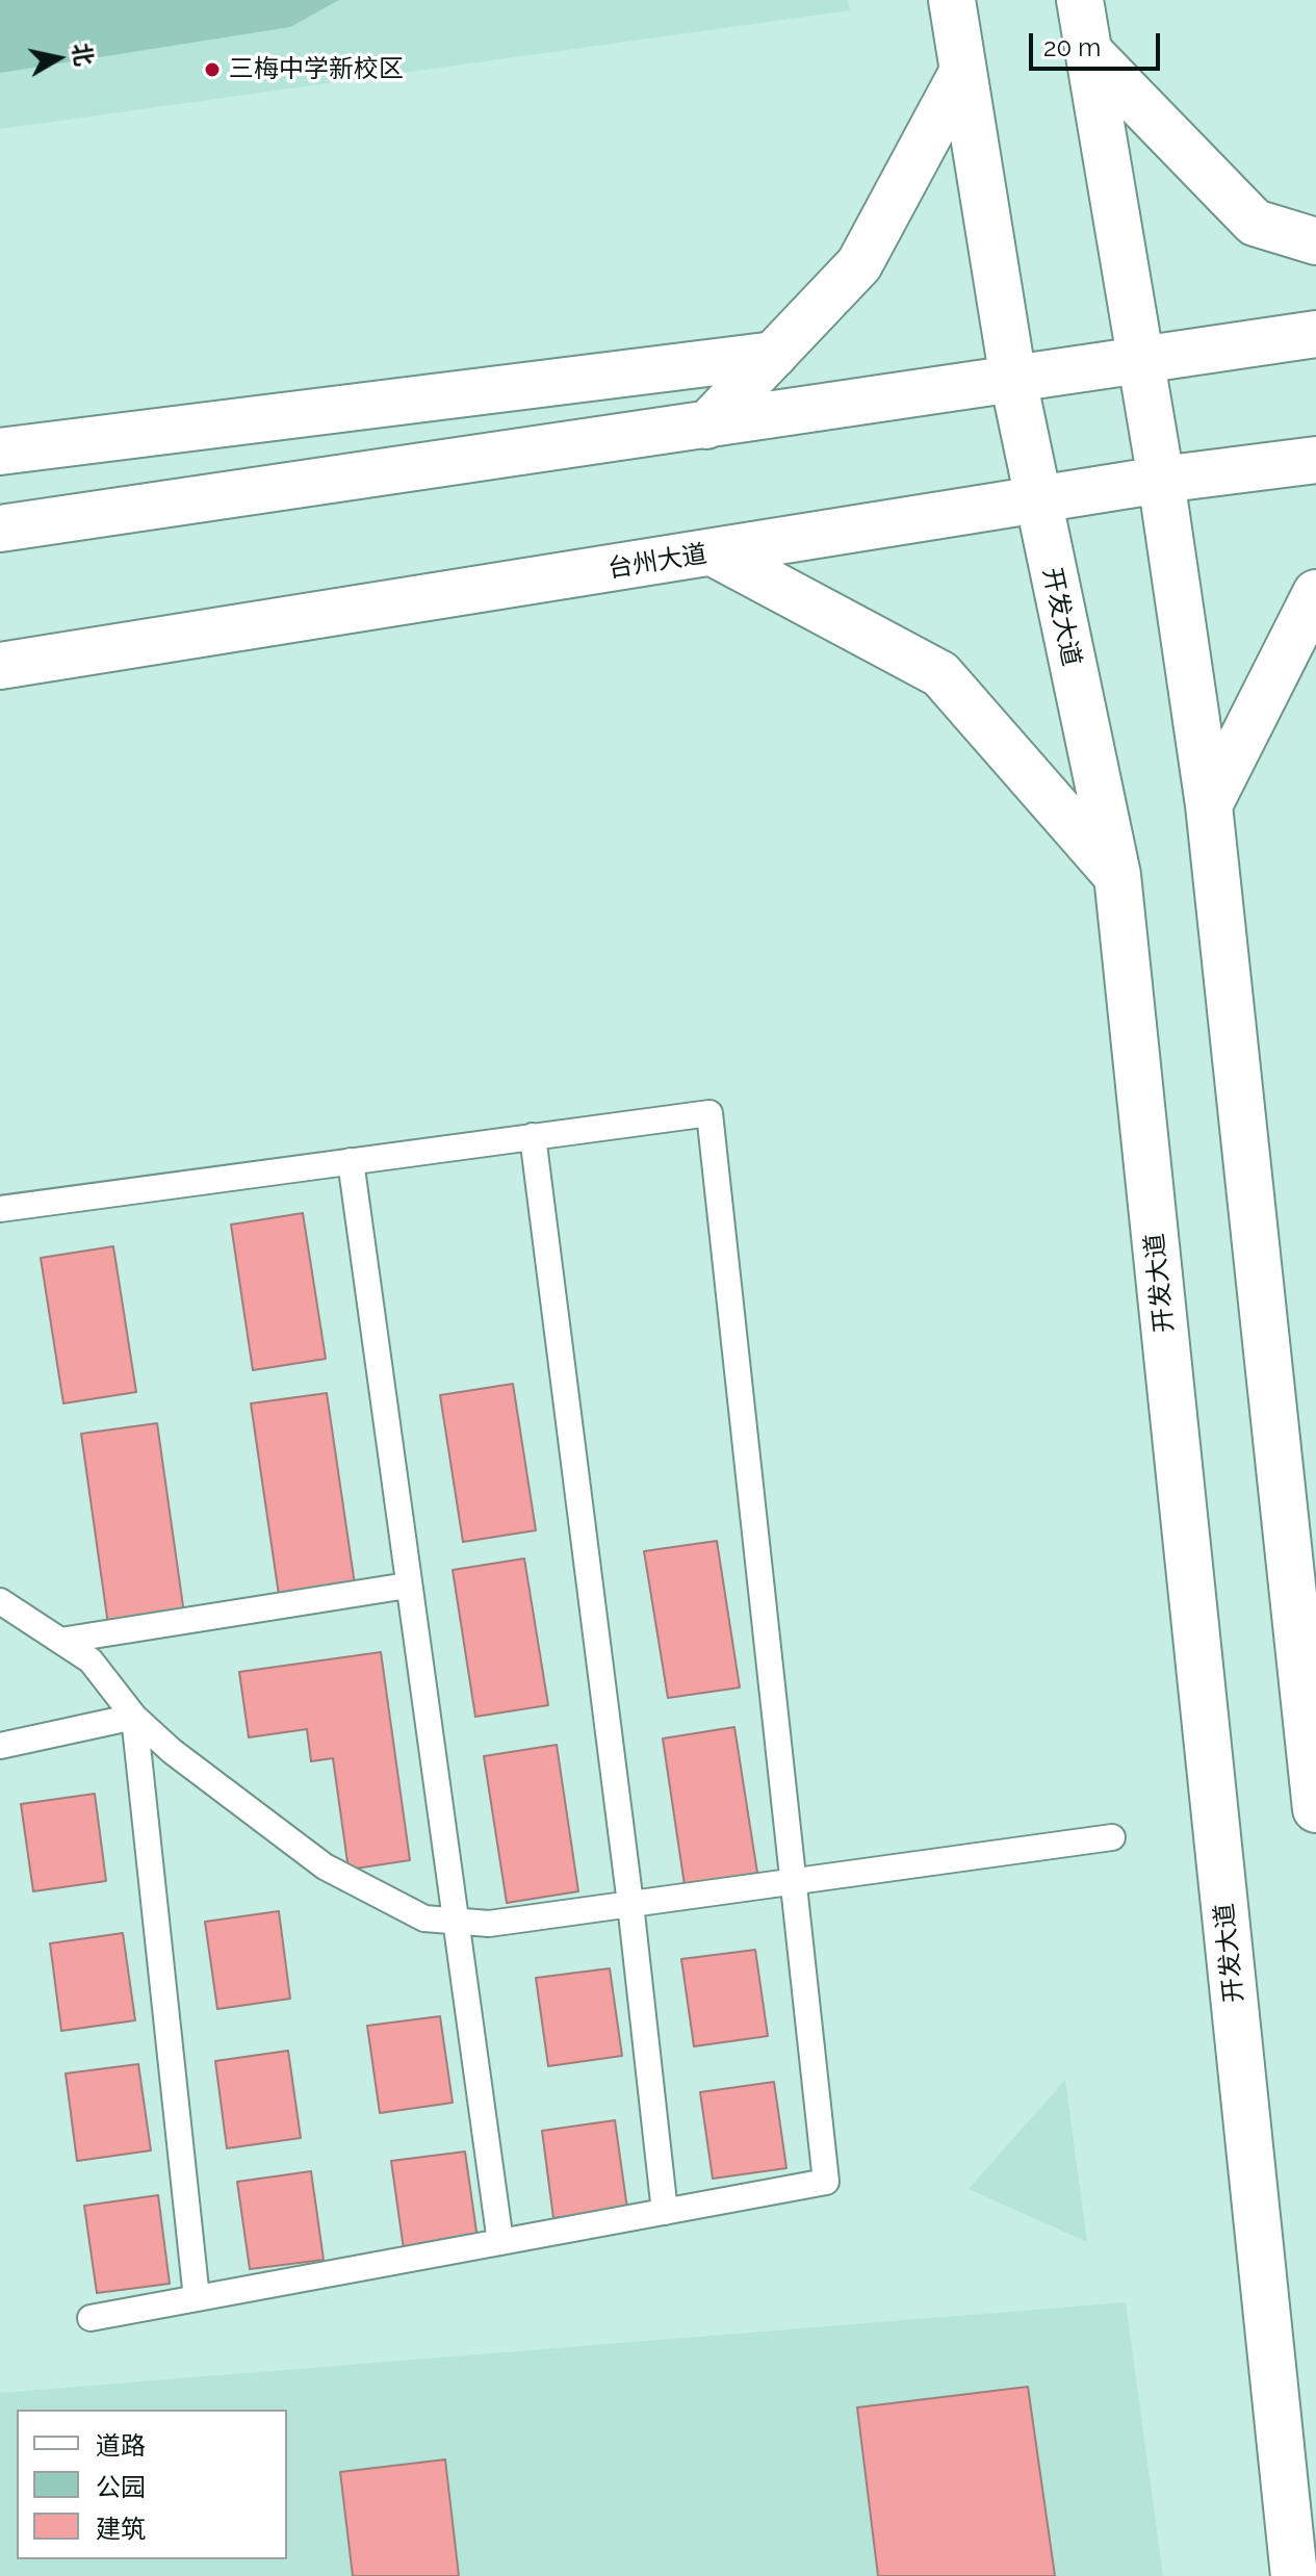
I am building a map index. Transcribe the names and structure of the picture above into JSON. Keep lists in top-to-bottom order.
{
  "streets": {
    "main road": ["台州大道", "开发大道"]
  },
  "crossings": [
    ["台州大道", "开发大道"]
  ],
  "places": ["三梅中学新校区"],
  "legend": ["道路", "公园", "建筑"],
  "scale_bar": "20 m",
  "north": "right"
}
